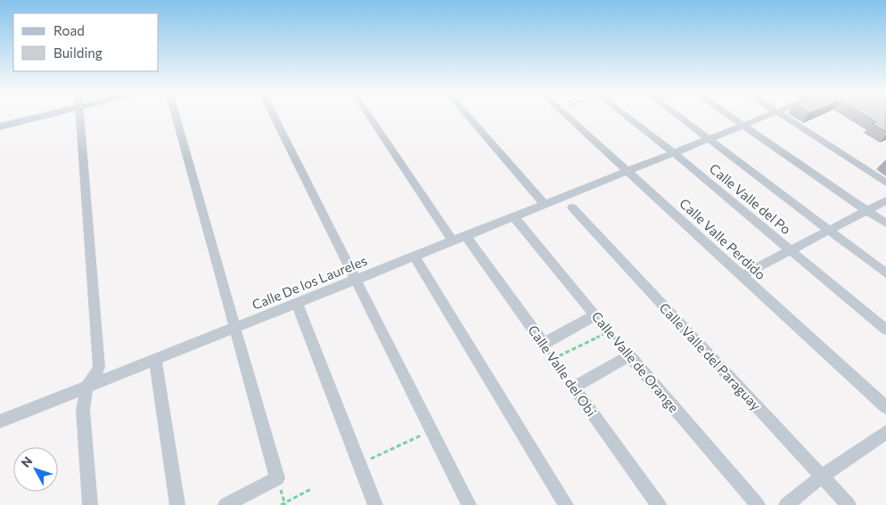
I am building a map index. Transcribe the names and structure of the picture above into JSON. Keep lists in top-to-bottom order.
{
  "streets": {
    "street": [
      "Calle Valle del Po",
      "Calle Valle Perdido",
      "Calle De los Laureles",
      "Calle Valle del Paraguay",
      "Calle Valle de Orange",
      "Calle Valle del Obi"
    ]
  },
  "crossings": [
    ["Calle Valle del Po", "Calle De los Laureles"],
    ["Calle Valle Perdido", "Calle De los Laureles"],
    ["Calle De los Laureles", "Calle Valle de Orange"],
    ["Calle De los Laureles", "Calle Valle del Obi"]
  ],
  "legend": ["Road", "Building"],
  "north": "top left"
}
